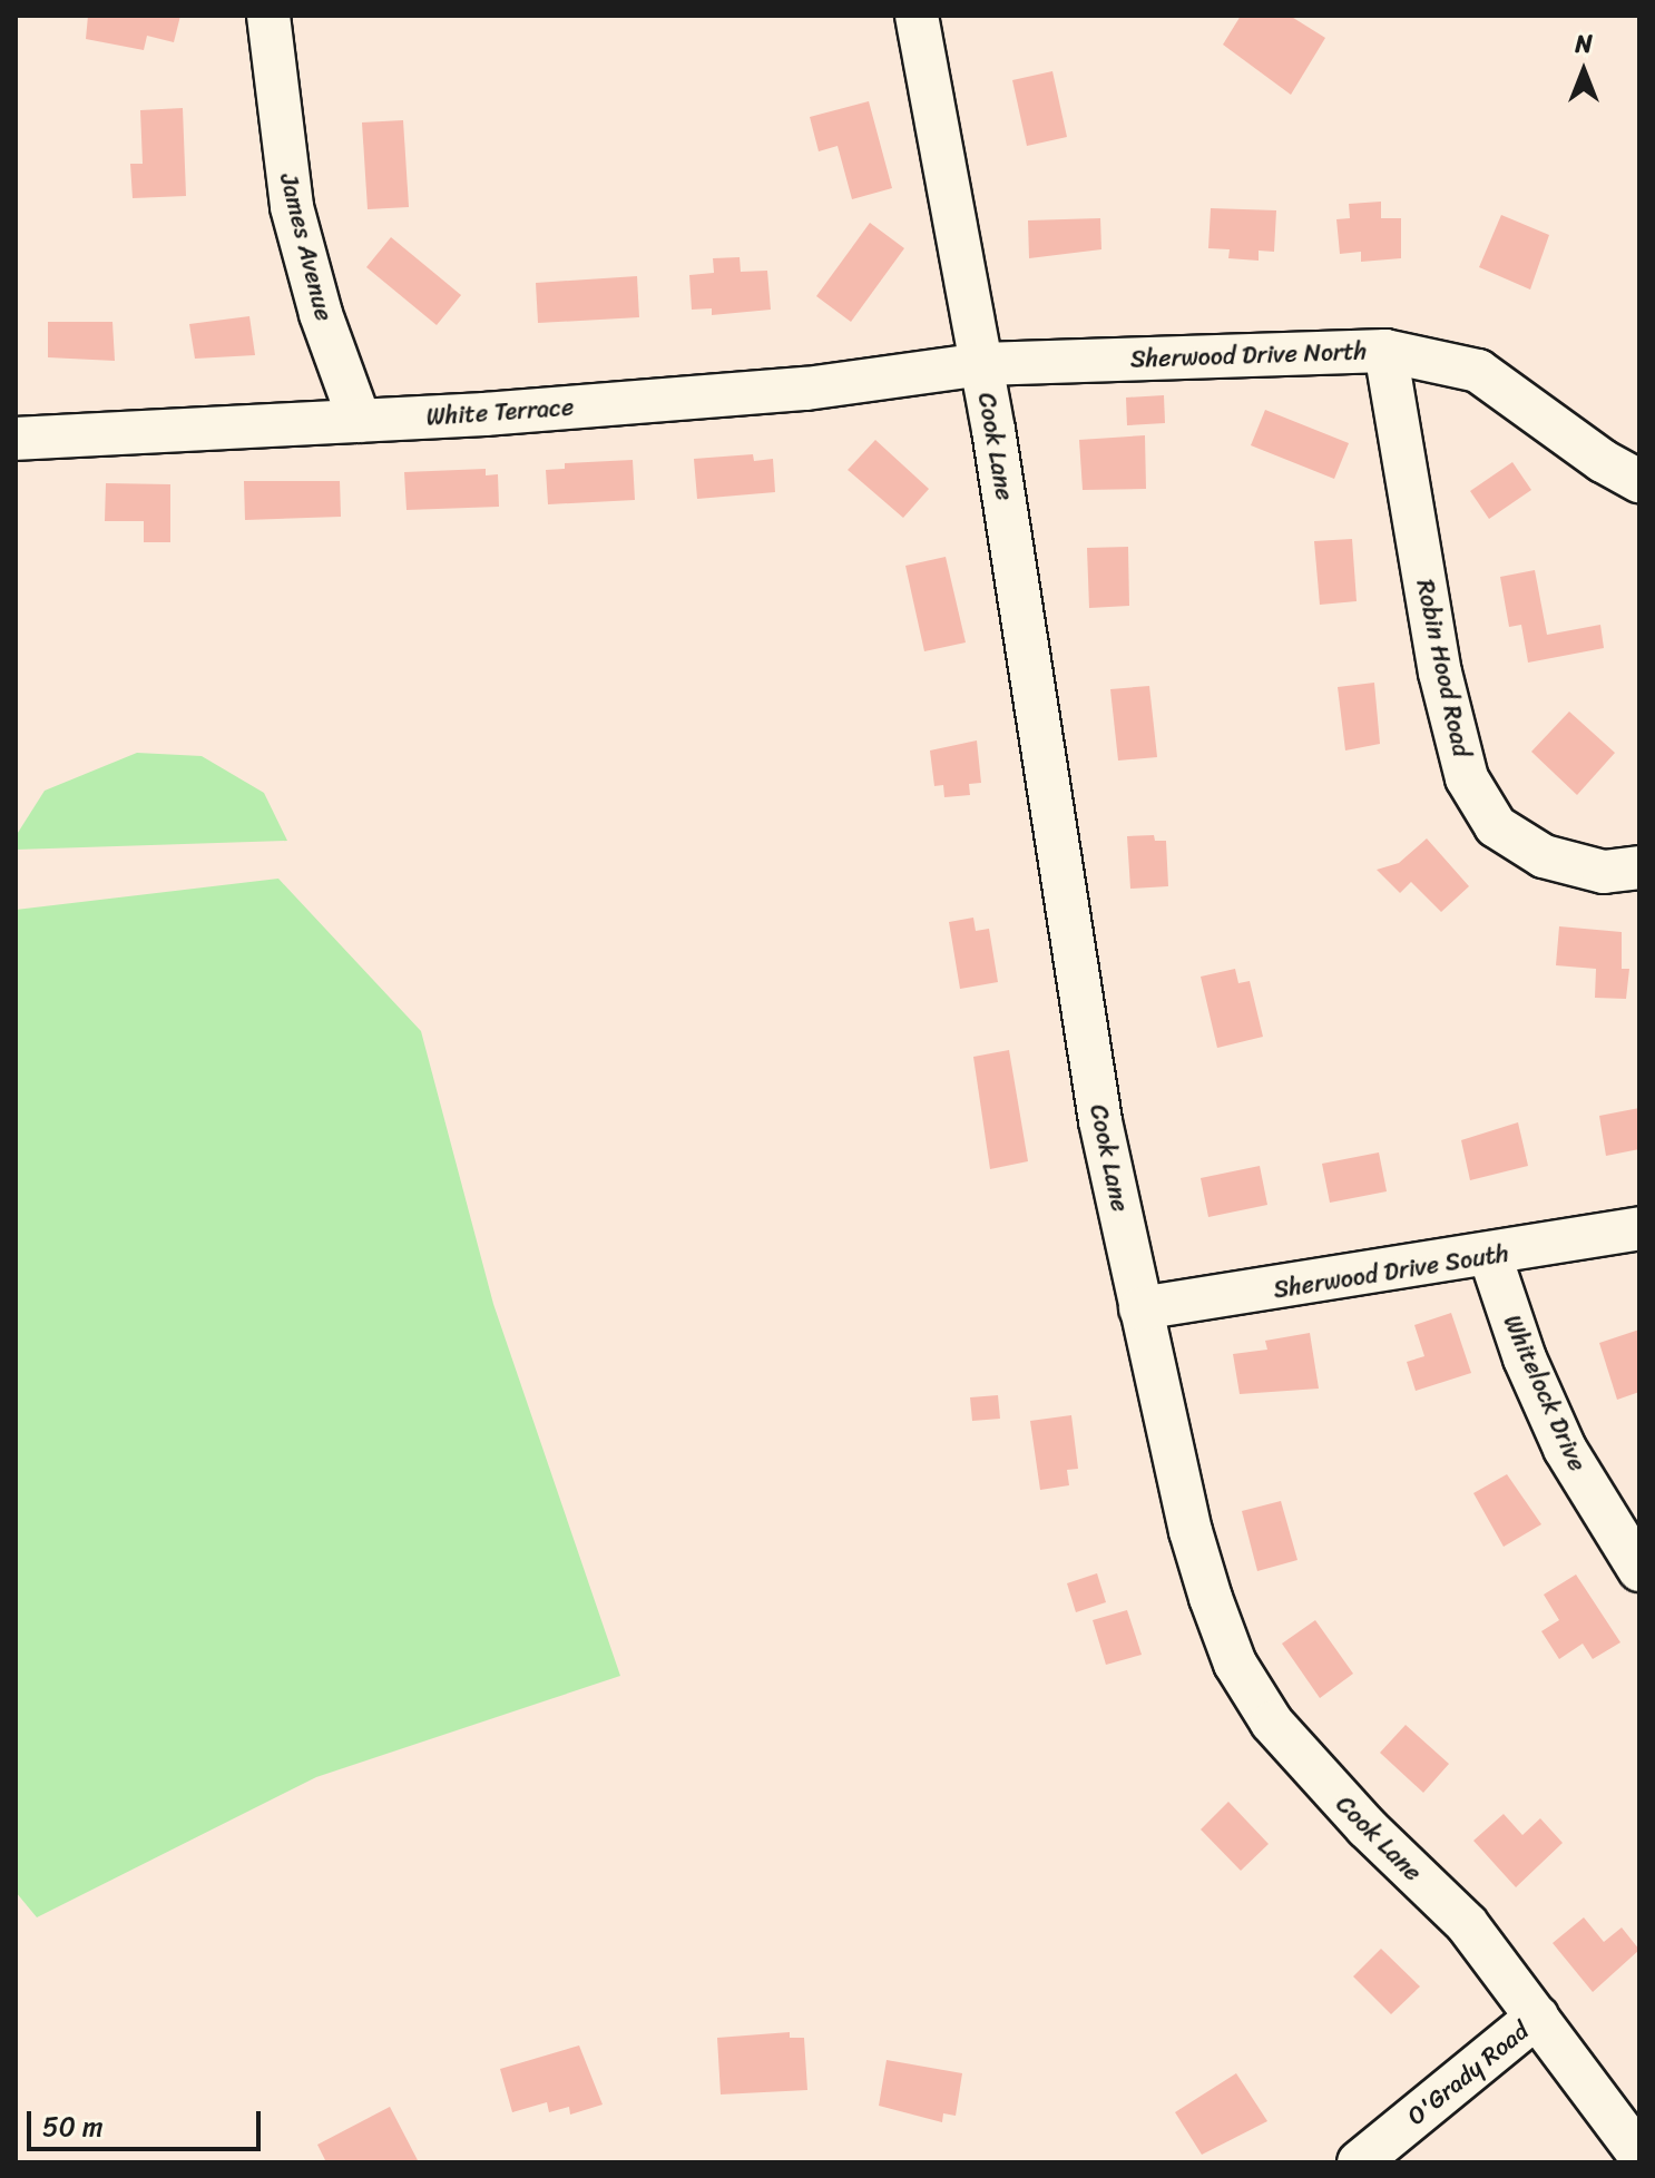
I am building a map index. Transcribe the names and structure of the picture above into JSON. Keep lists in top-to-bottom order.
{
  "streets": {
    "street": [
      "James Avenue",
      "Sherwood Drive North",
      "White Terrace",
      "Cook Lane",
      "Robin Hood Road",
      "Sherwood Drive South",
      "Whitelock Drive",
      "O'Grady Road"
    ]
  },
  "crossings": [
    ["James Avenue", "White Terrace"],
    ["Sherwood Drive North", "White Terrace"],
    ["Sherwood Drive North", "Cook Lane"],
    ["Sherwood Drive North", "Robin Hood Road"],
    ["White Terrace", "Cook Lane"],
    ["Cook Lane", "Sherwood Drive South"],
    ["Cook Lane", "O'Grady Road"],
    ["Sherwood Drive South", "Whitelock Drive"]
  ],
  "scale_bar": "50 m",
  "north": "top"
}
